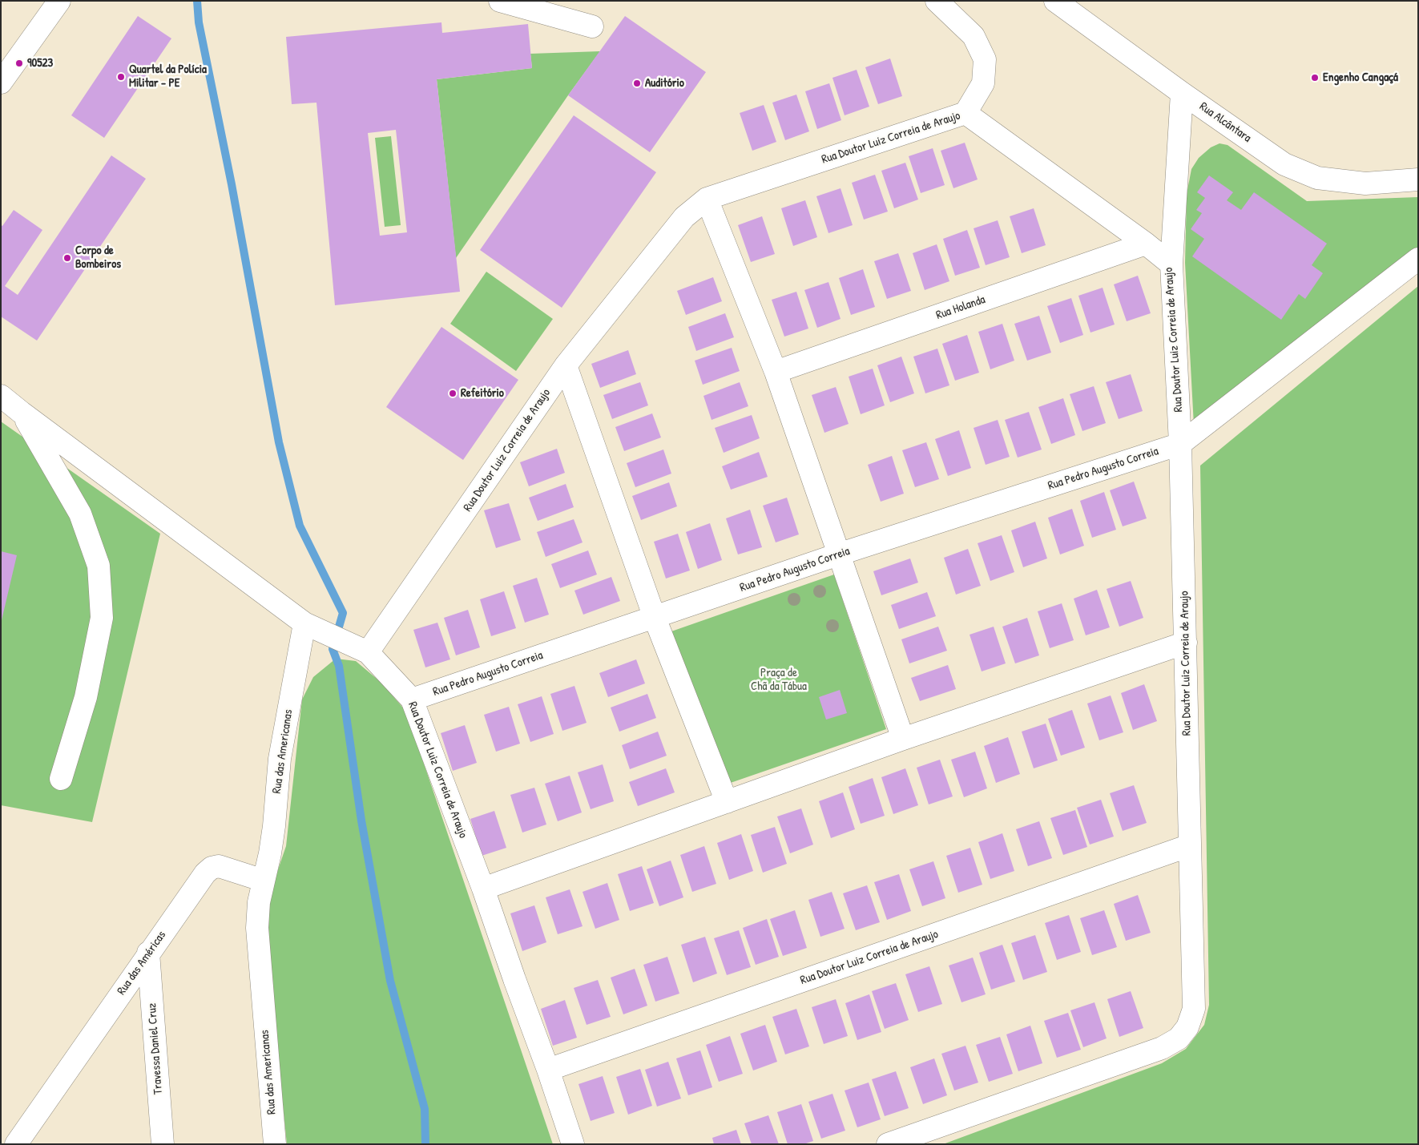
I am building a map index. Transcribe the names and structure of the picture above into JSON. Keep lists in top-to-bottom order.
{
  "streets": {
    "street": [
      "Rua Alcântara",
      "Rua Doutor Luiz Correia de Araujo",
      "Rua Holanda",
      "Rua Pedro Augusto Correia",
      "Rua das Americanas",
      "Rua das Américas",
      "Travessa Daniel Cruz"
    ]
  },
  "crossings": [
    ["Rua Doutor Luiz Correia de Araujo", "Rua Holanda"],
    ["Rua Doutor Luiz Correia de Araujo", "Rua Pedro Augusto Correia"],
    ["Rua das Americanas", "Rua das Américas"],
    ["Rua das Américas", "Travessa Daniel Cruz"]
  ],
  "parks": ["Praça de Chã da Tábua"],
  "places": [
    "90523",
    "Quartel da Polícia Militar - PE",
    "Engenho Cangaçá",
    "Auditório",
    "Corpo de Bombeiros",
    "Refeitório"
  ]
}
